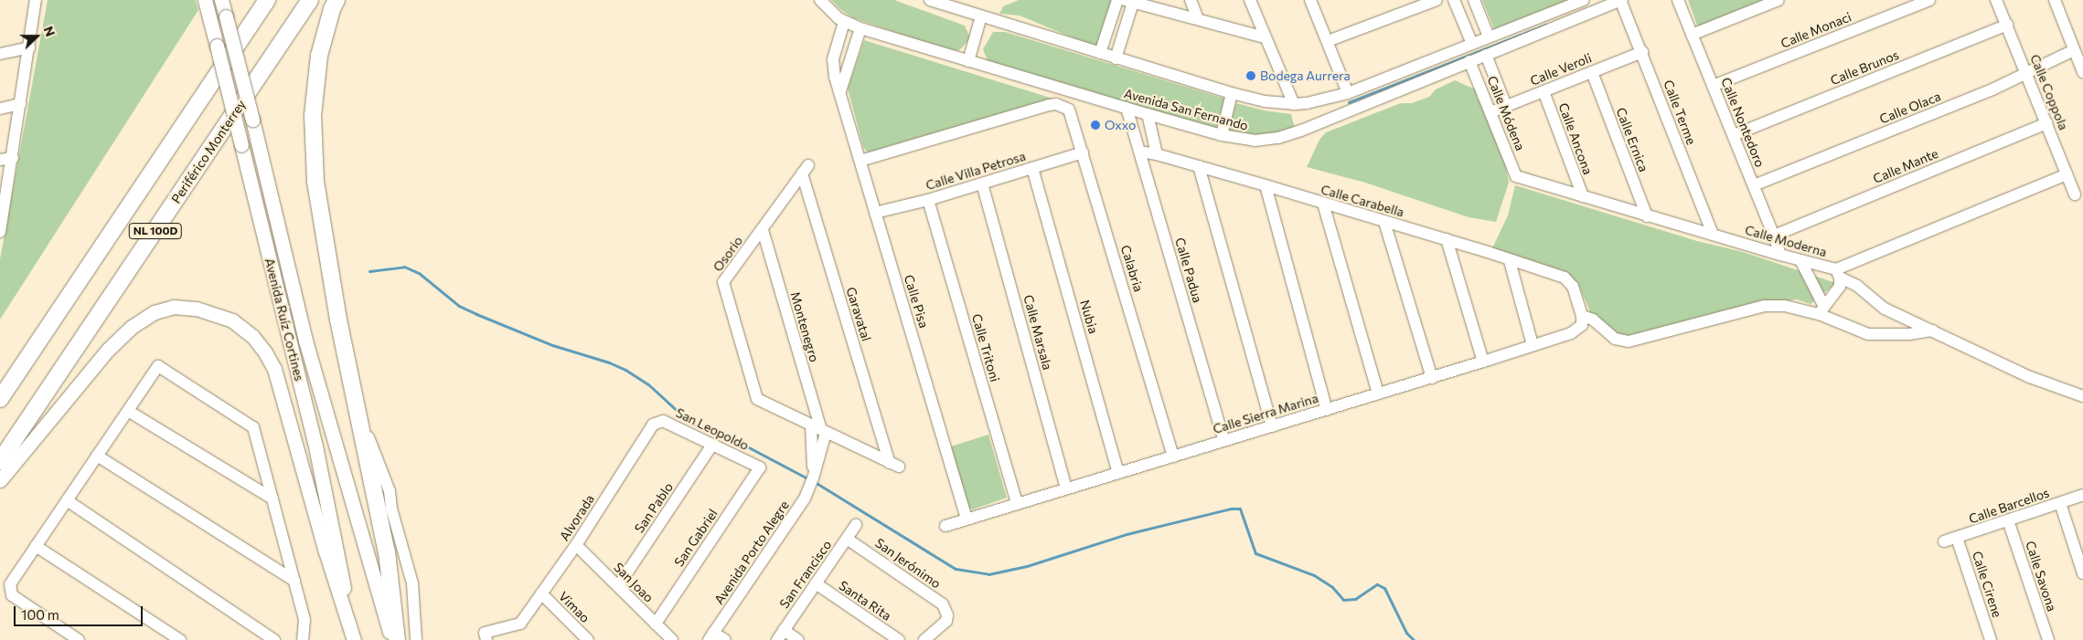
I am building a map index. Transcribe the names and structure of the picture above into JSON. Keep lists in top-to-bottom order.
{
  "streets": {
    "highway": ["Periférico Monterrey", "NL 100D"],
    "main road": ["Avenida Ruíz Cortines"],
    "street": [
      "Calle Monaci",
      "Calle Brunos",
      "Calle Veroli",
      "Calle Coppola",
      "Calle Olaca",
      "Avenida San Fernando",
      "Calle Terme",
      "Calle Módena",
      "Calle Nontedoro",
      "Calle Ancona",
      "Calle Ernica",
      "Calle Mante",
      "Calle Villa Petrosa",
      "Calle Carabella",
      "Calle Moderna",
      "Osorio",
      "Calabria",
      "Calle Padua",
      "Calle Pisa",
      "Garavatal",
      "Nubia",
      "Montenegro",
      "Calle Marsala",
      "Calle Tritoni",
      "Calle Sierra Marina",
      "San Leopoldo",
      "Calle Barcellos",
      "San Pablo",
      "Alvorada",
      "San Gabriel",
      "Avenida Porto Alegre",
      "San Jerónimo",
      "San Francisco",
      "Calle Savona",
      "San Joao",
      "Calle Cirene",
      "Santa Rita",
      "Vimao"
    ]
  },
  "crossings": [
    ["Calle Monaci", "Calle Nontedoro"],
    ["Calle Brunos", "Calle Coppola"],
    ["Calle Brunos", "Calle Nontedoro"],
    ["Calle Veroli", "Calle Terme"],
    ["Calle Veroli", "Calle Módena"],
    ["Calle Veroli", "Calle Ancona"],
    ["Calle Veroli", "Calle Ernica"],
    ["Calle Coppola", "Calle Olaca"],
    ["Calle Coppola", "Calle Mante"],
    ["Calle Coppola", "Calle Moderna"],
    ["Calle Olaca", "Calle Nontedoro"],
    ["Avenida San Fernando", "Calle Terme"],
    ["Avenida San Fernando", "Calle Módena"],
    ["Avenida San Fernando", "Calle Padua"],
    ["Avenida San Fernando", "Calle Pisa"],
    ["Calle Terme", "Calle Moderna"],
    ["Calle Módena", "Calle Moderna"],
    ["Calle Nontedoro", "Calle Mante"],
    ["Calle Nontedoro", "Calle Moderna"],
    ["Calle Ancona", "Calle Moderna"],
    ["Calle Ernica", "Calle Moderna"],
    ["Calle Villa Petrosa", "Calabria"],
    ["Calle Villa Petrosa", "Calle Pisa"],
    ["Calle Villa Petrosa", "Nubia"],
    ["Calle Villa Petrosa", "Calle Marsala"],
    ["Calle Villa Petrosa", "Calle Tritoni"],
    ["Calle Carabella", "Calle Padua"],
    ["Calle Carabella", "Calle Sierra Marina"],
    ["Osorio", "Garavatal"],
    ["Osorio", "Montenegro"],
    ["Osorio", "Avenida Porto Alegre"],
    ["Calabria", "Calle Pisa"],
    ["Calabria", "Calle Sierra Marina"],
    ["Calle Padua", "Calle Sierra Marina"],
    ["Calle Pisa", "Calle Sierra Marina"],
    ["Garavatal", "Montenegro"],
    ["Garavatal", "Avenida Porto Alegre"],
    ["Nubia", "Calle Sierra Marina"],
    ["Montenegro", "Avenida Porto Alegre"],
    ["Calle Marsala", "Calle Sierra Marina"],
    ["Calle Tritoni", "Calle Sierra Marina"],
    ["San Leopoldo", "San Pablo"],
    ["San Leopoldo", "Alvorada"],
    ["San Leopoldo", "San Gabriel"],
    ["Calle Barcellos", "Calle Savona"],
    ["Calle Barcellos", "Calle Cirene"],
    ["San Pablo", "San Joao"],
    ["Alvorada", "San Joao"],
    ["Alvorada", "Vimao"],
    ["San Gabriel", "San Joao"],
    ["San Jerónimo", "San Francisco"],
    ["San Francisco", "Santa Rita"]
  ],
  "places": ["Bodega Aurrera", "Oxxo"],
  "scale_bar": "100 m",
  "north": "right"
}
